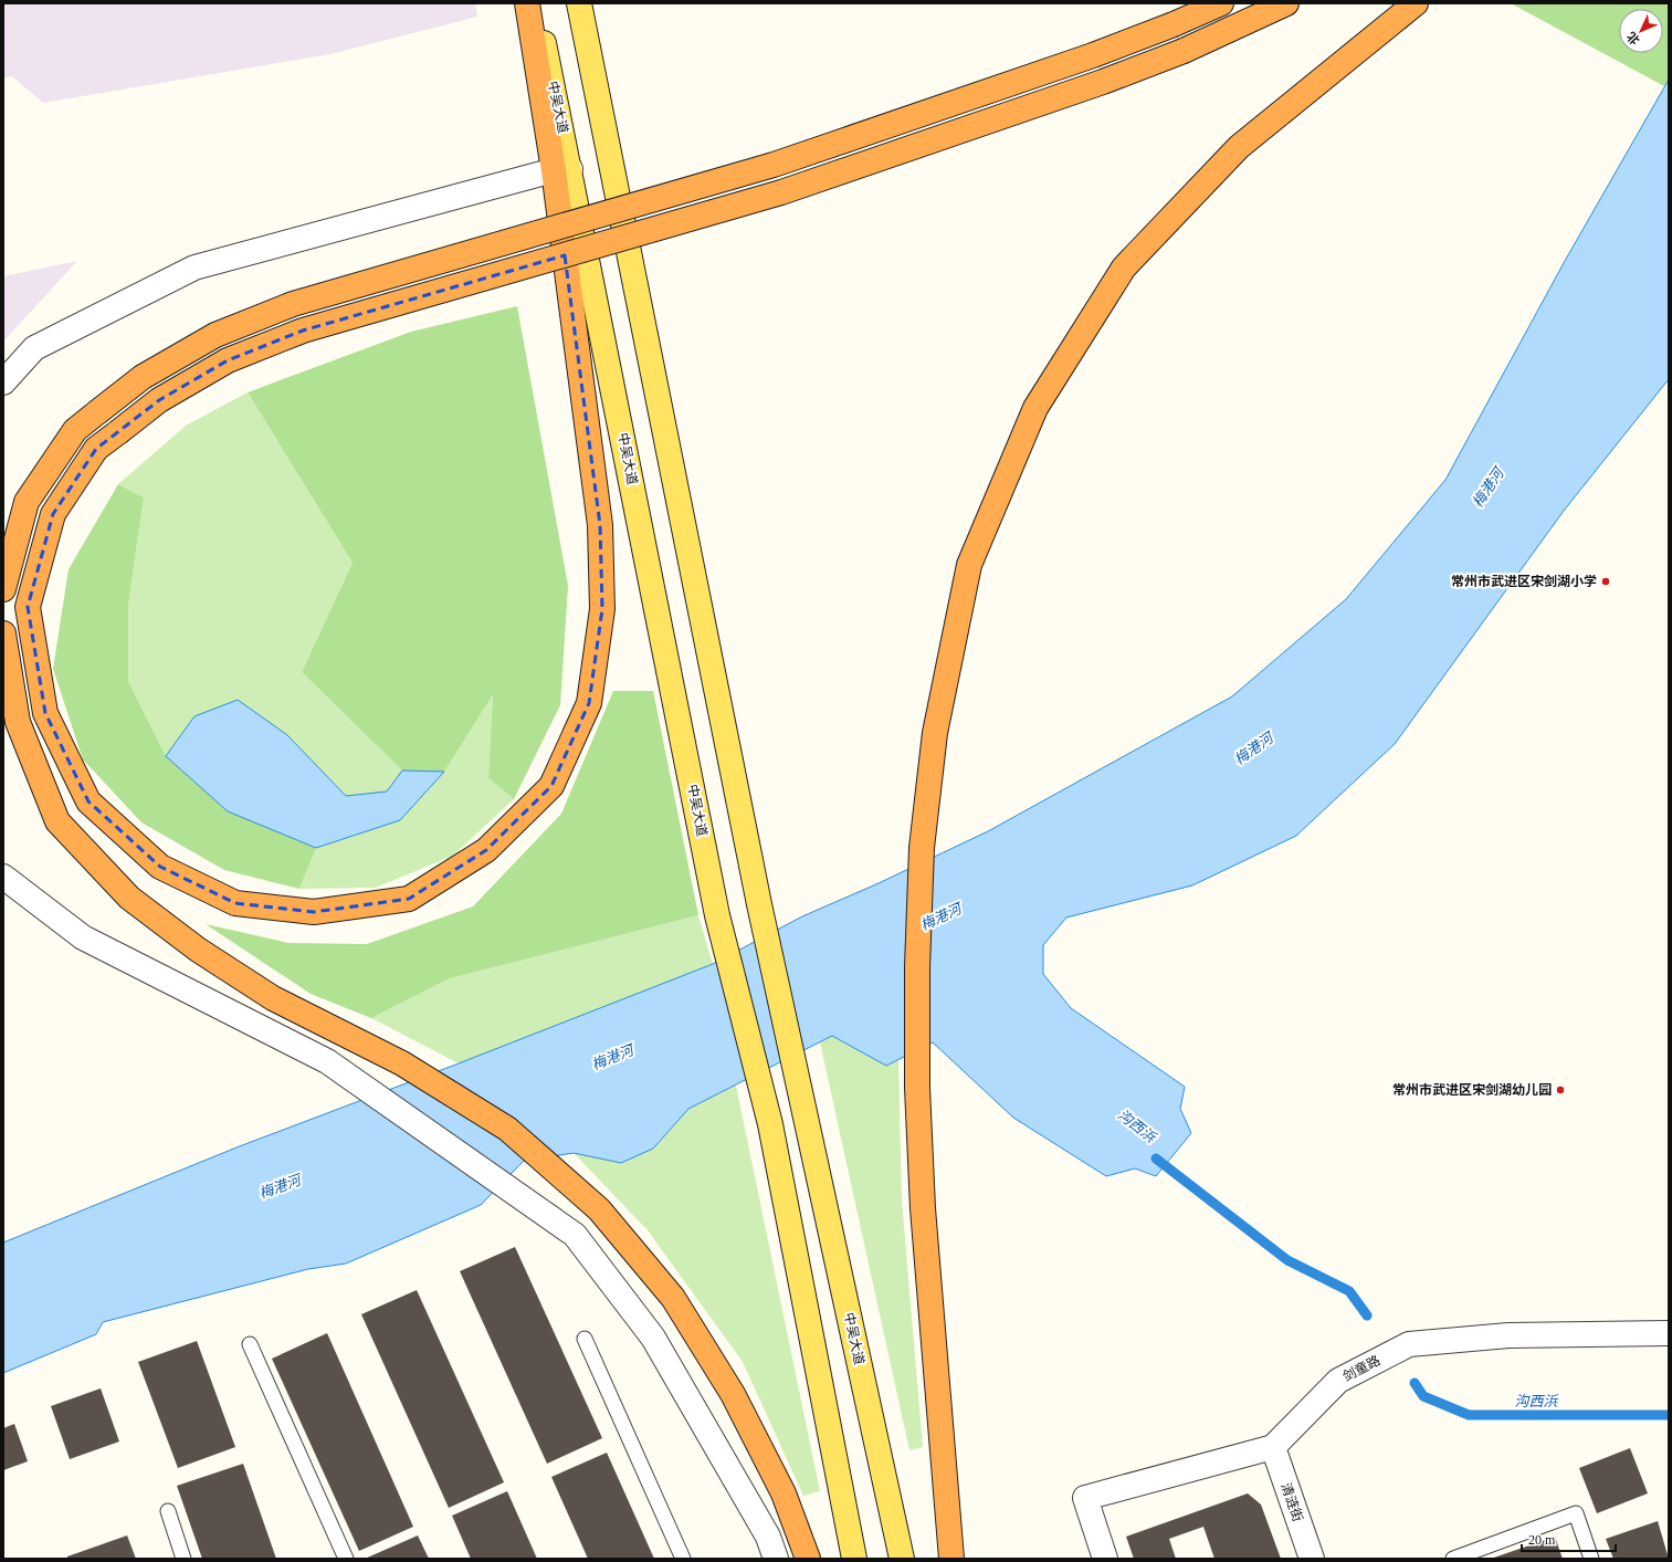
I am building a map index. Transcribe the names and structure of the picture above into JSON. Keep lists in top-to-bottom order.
{
  "streets": {
    "main road": ["中吴大道"],
    "street": ["剑童路", "清涟街"]
  },
  "crossings": [
    ["剑童路", "清涟街"]
  ],
  "water": ["梅港河", "沟西浜"],
  "places": ["常州市武进区宋剑湖小学", "常州市武进区宋剑湖幼儿园"],
  "scale_bar": "20 m",
  "north": "bottom left"
}
